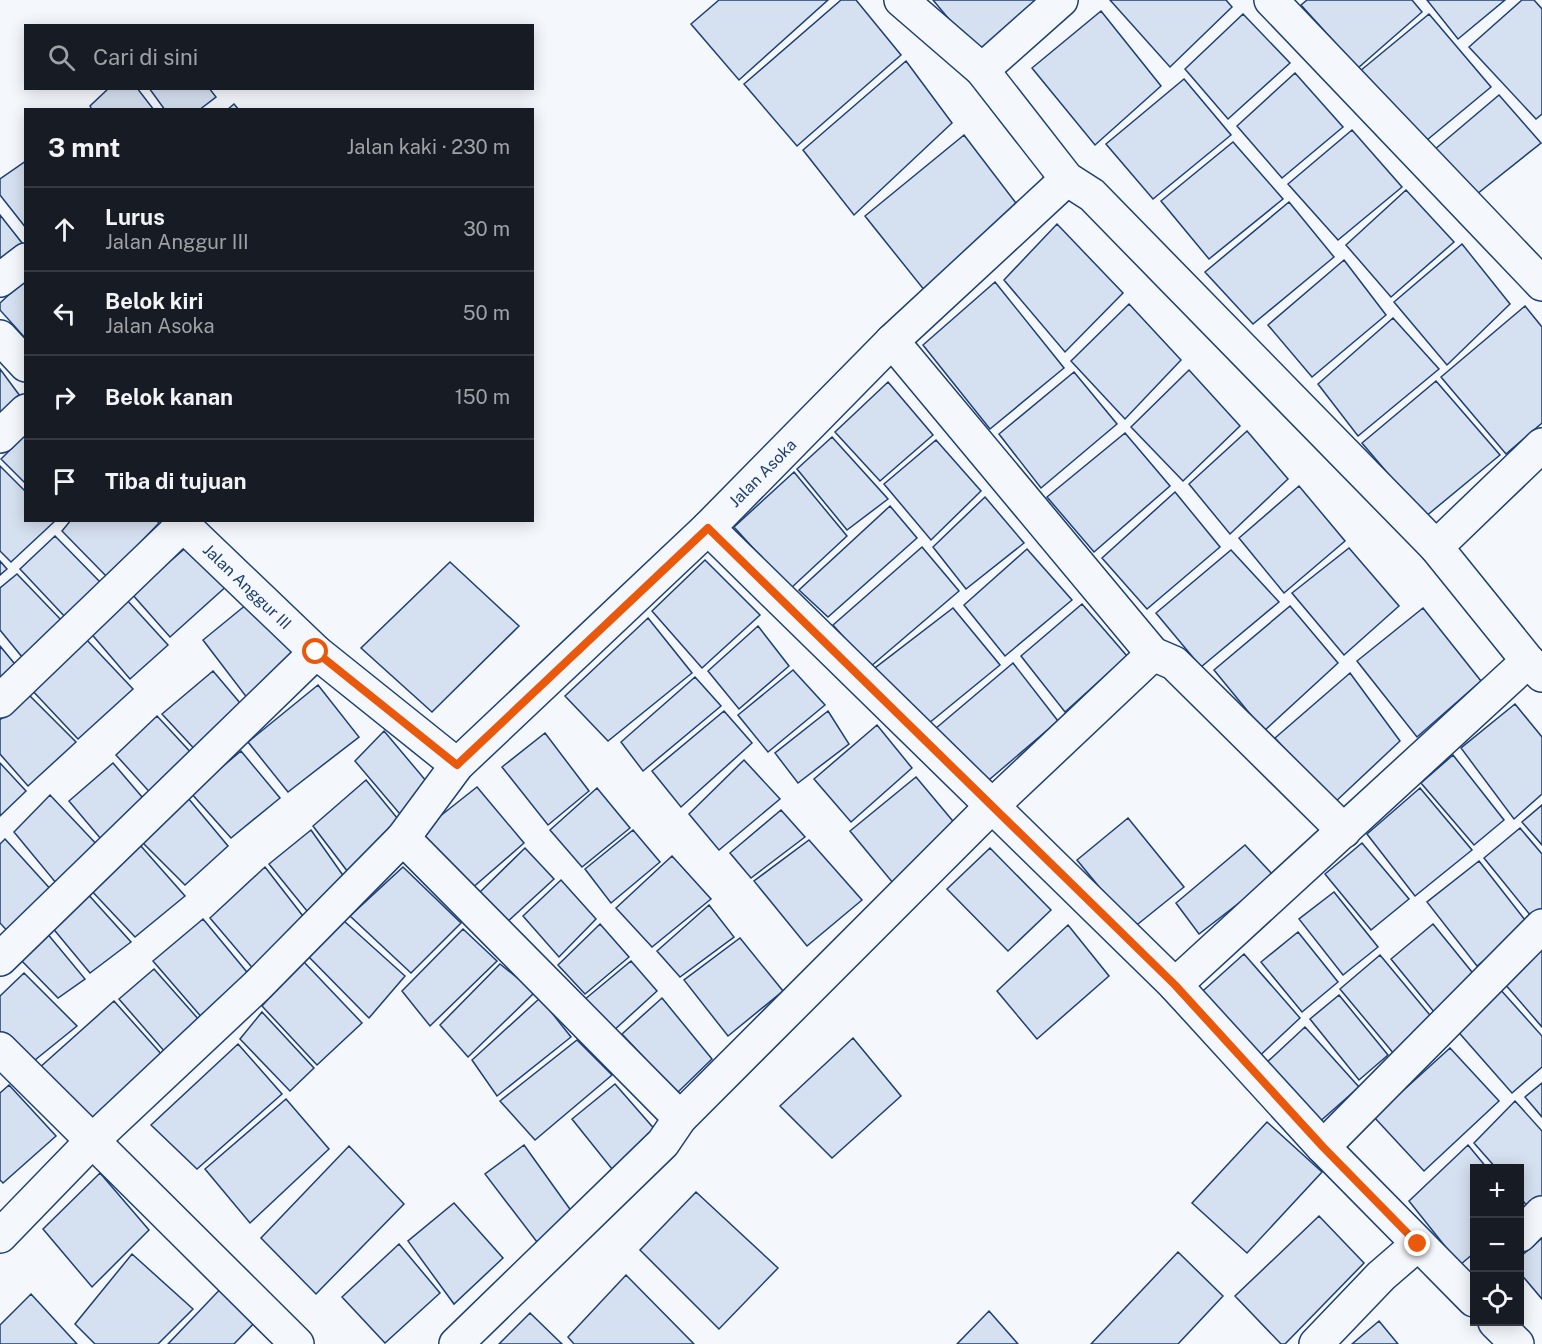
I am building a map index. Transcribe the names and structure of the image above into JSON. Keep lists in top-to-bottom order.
{
  "streets": {
    "street": ["Jalan Asoka", "Jalan Anggur III"]
  },
  "crossings": [
    ["Jalan Asoka", "Jalan Anggur III"]
  ],
  "page": {
    "search": "Cari di sini",
    "heading": ["3 mnt", "Jalan kaki · 230 m"],
    "list": [
      ["Lurus", "Jalan Anggur III", "30 m"],
      ["Belok kiri", "Jalan Asoka", "50 m"],
      ["Belok kanan", "150 m"],
      "Tiba di tujuan"
    ],
    "map_buttons": ["+", "−"]
  }
}
